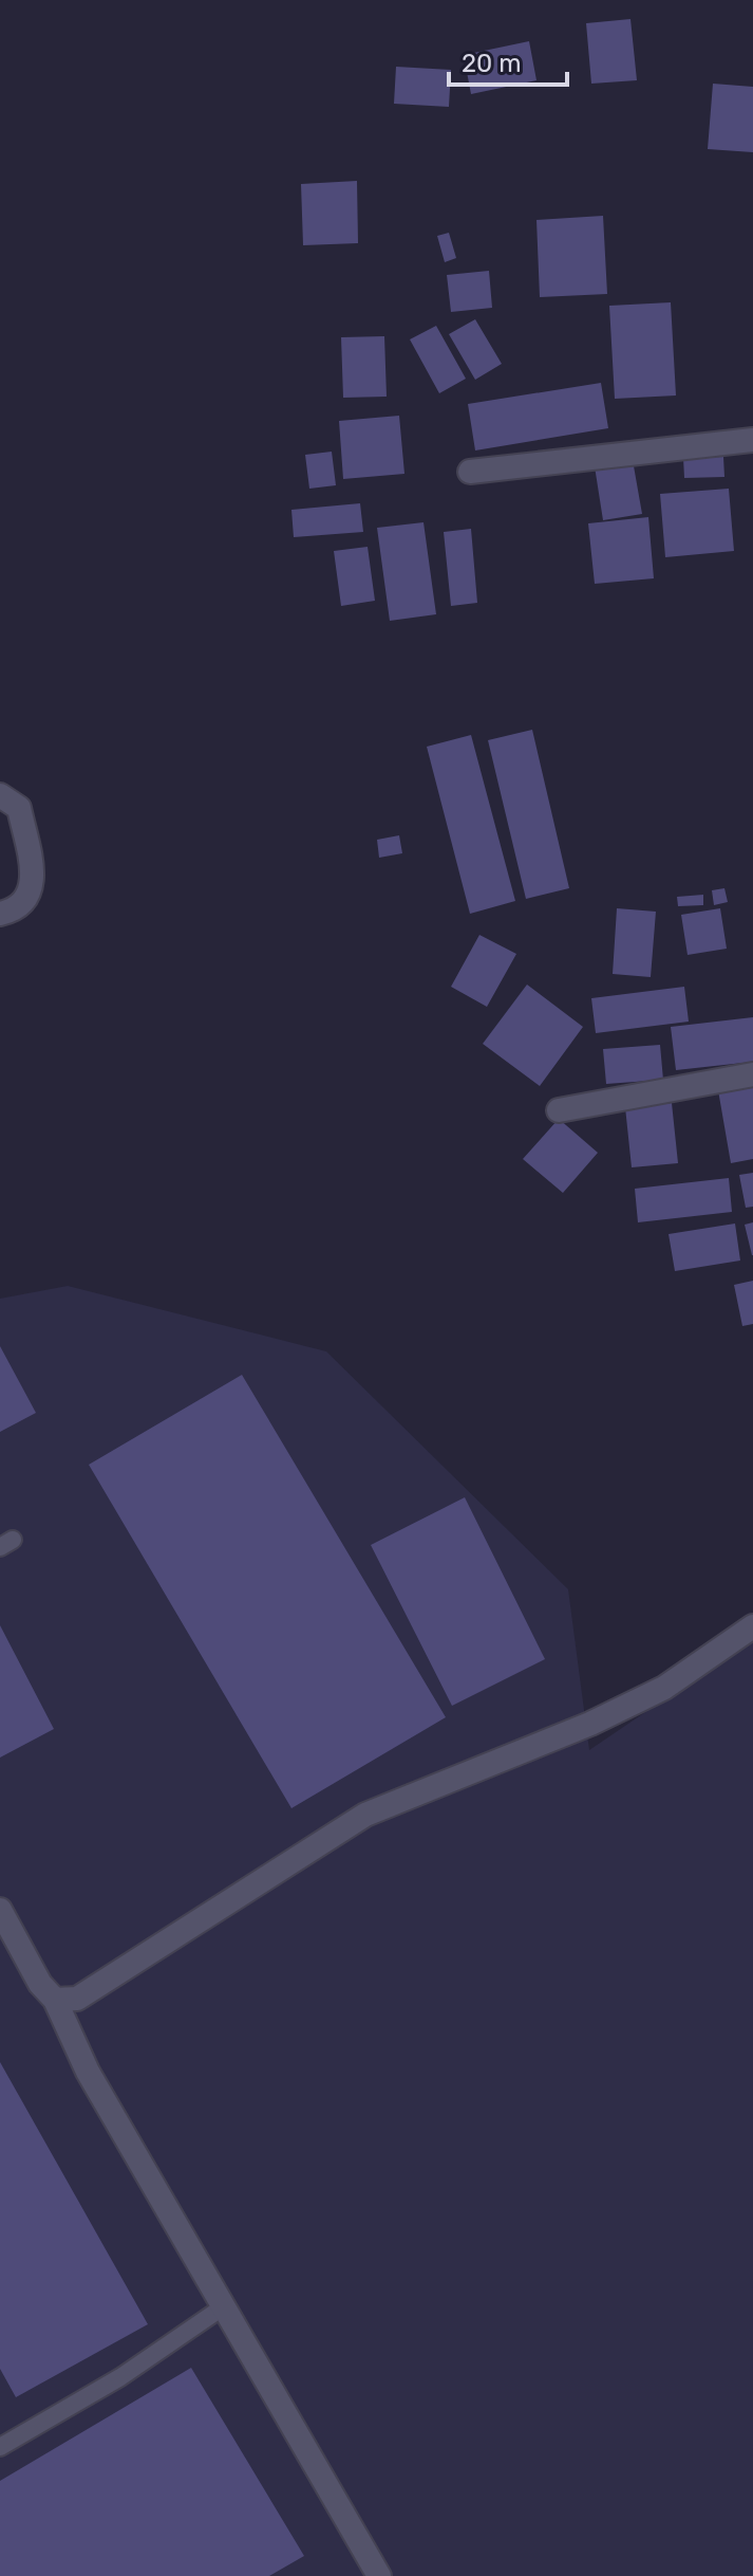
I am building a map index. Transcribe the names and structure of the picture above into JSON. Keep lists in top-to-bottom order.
{
  "scale_bar": "20 m"
}
